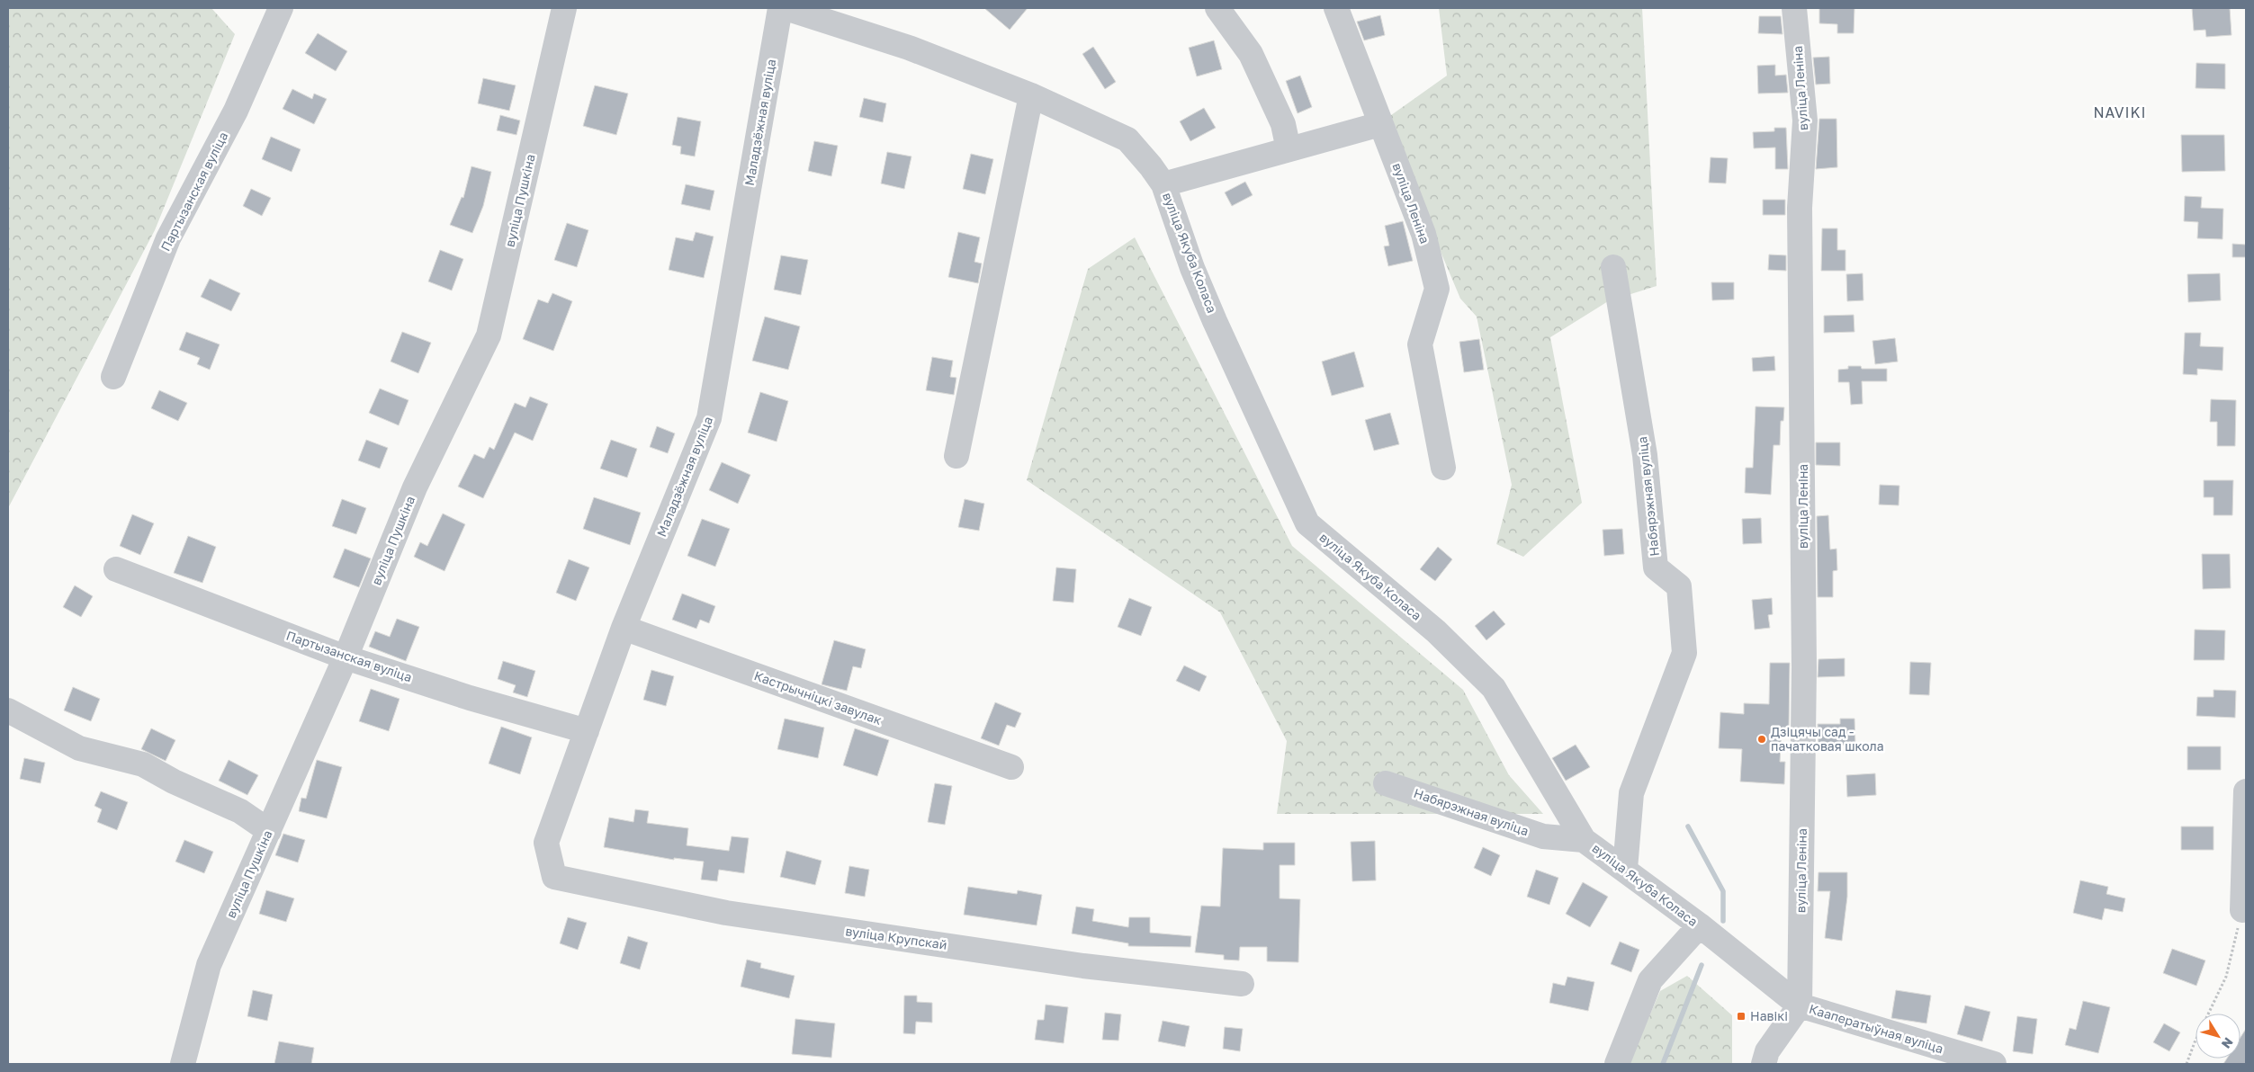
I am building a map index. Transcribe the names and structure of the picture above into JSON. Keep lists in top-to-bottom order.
{
  "streets": {
    "street": [
      "вуліца Леніна",
      "Маладзёжная вуліца",
      "Партызанская вуліца",
      "вуліца Пушкіна",
      "вуліца Якуба Коласа",
      "Набярэжная вуліца",
      "Кастрычніцкі завулак",
      "вуліца Крупскай",
      "Кааператыўная вуліца"
    ]
  },
  "crossings": [
    ["вуліца Леніна", "вуліца Якуба Коласа"],
    ["вуліца Леніна", "Кааператыўная вуліца"],
    ["Маладзёжная вуліца", "Партызанская вуліца"],
    ["Маладзёжная вуліца", "Кастрычніцкі завулак"],
    ["Маладзёжная вуліца", "вуліца Крупскай"],
    ["Партызанская вуліца", "вуліца Пушкіна"],
    ["вуліца Якуба Коласа", "Набярэжная вуліца"],
    ["вуліца Якуба Коласа", "Кааператыўная вуліца"]
  ],
  "districts": ["NAVIKI"],
  "places": {
    "other": ["Дзіцячы сад - пачатковая школа"],
    "transit": ["Навікі"]
  },
  "north": "bottom right"
}
